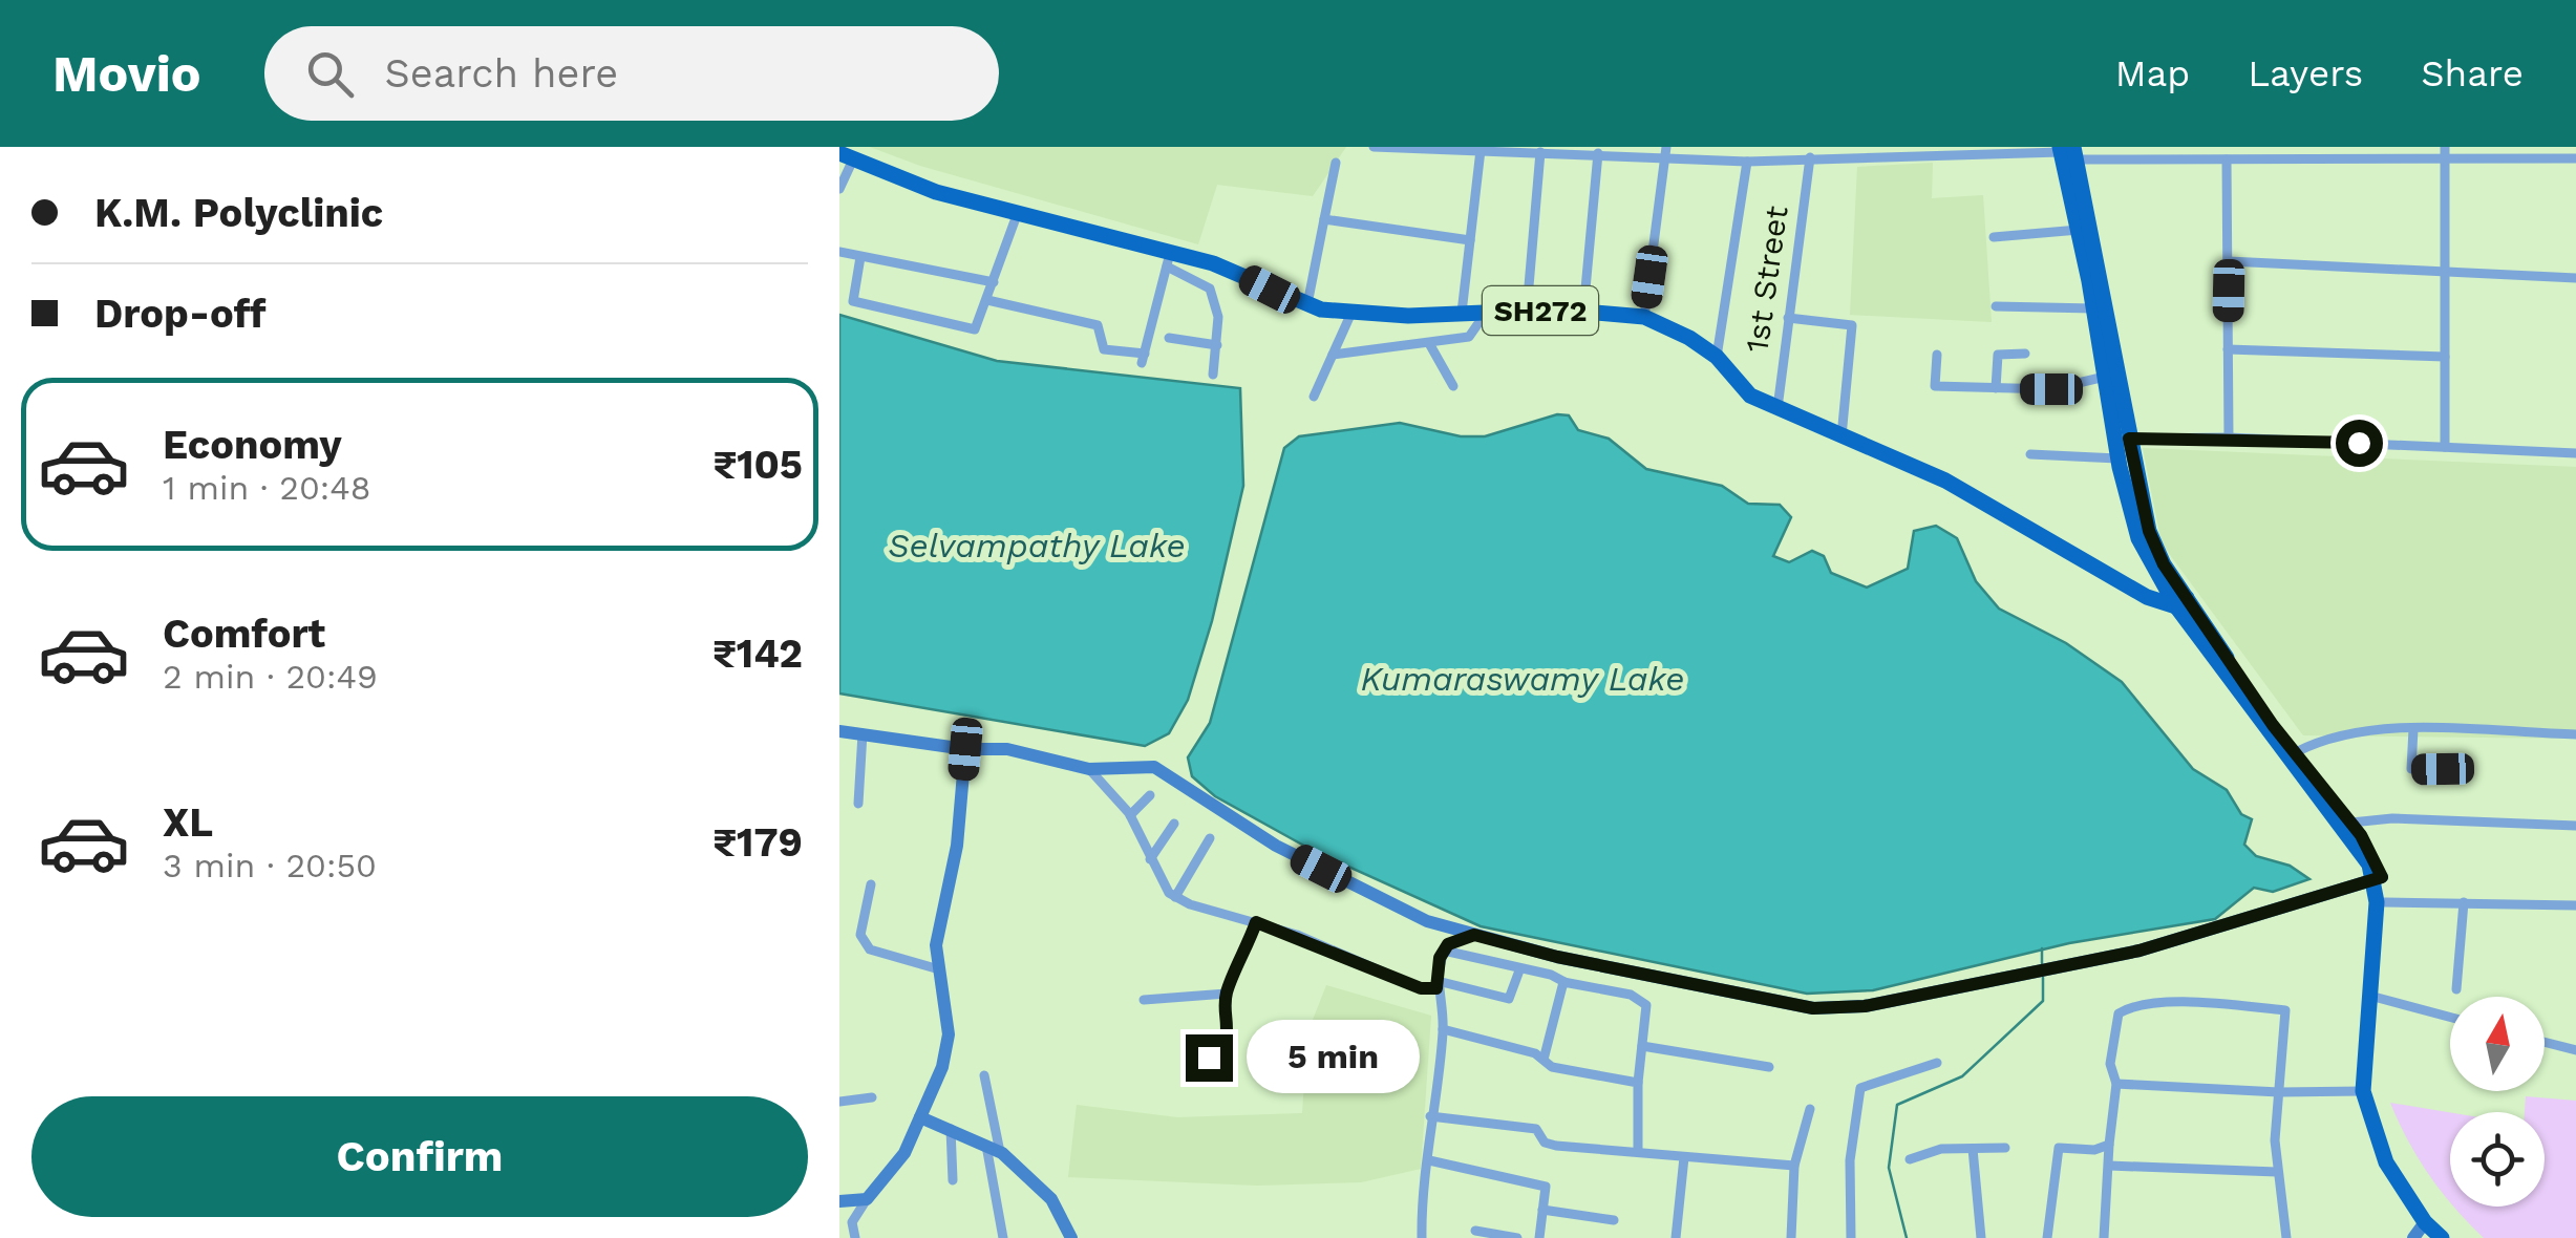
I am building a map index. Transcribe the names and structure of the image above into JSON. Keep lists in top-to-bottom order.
{
  "streets": {
    "main road": ["SH272"],
    "street": ["1st Street"]
  },
  "crossings": [
    ["1st Street", "SH272"]
  ],
  "water": ["Selvampathy Lake", "Kumaraswamy Lake"],
  "north": "top",
  "page": {
    "header": "Movio",
    "search": "Search here",
    "nav": ["Map", "Layers", "Share"],
    "banner": ["K.M. Polyclinic", "Drop-off"],
    "list": [
      {
        "name": "Economy",
        "note": "1 min · 20:48",
        "value": "₹105"
      },
      {
        "name": "Comfort",
        "note": "2 min · 20:49",
        "value": "₹142"
      },
      {
        "name": "XL",
        "note": "3 min · 20:50",
        "value": "₹179"
      }
    ],
    "bubble": "5 min",
    "buttons": "Confirm"
  }
}
